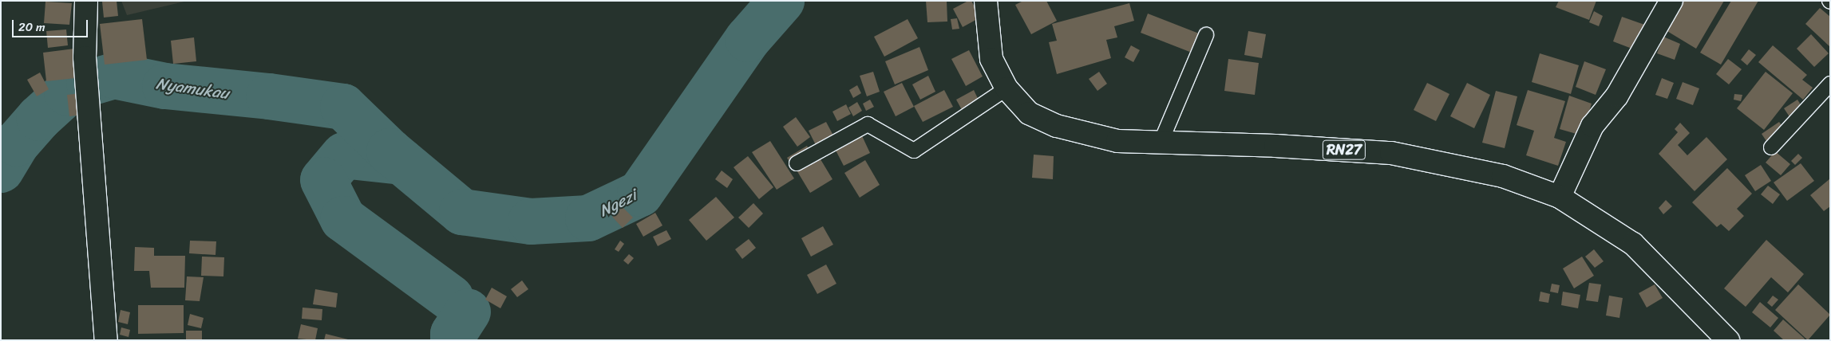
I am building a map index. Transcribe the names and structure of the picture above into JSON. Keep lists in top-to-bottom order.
{
  "streets": {
    "main road": ["RN27"]
  },
  "water": ["Nyamukau", "Ngezi"],
  "scale_bar": "20 m"
}
